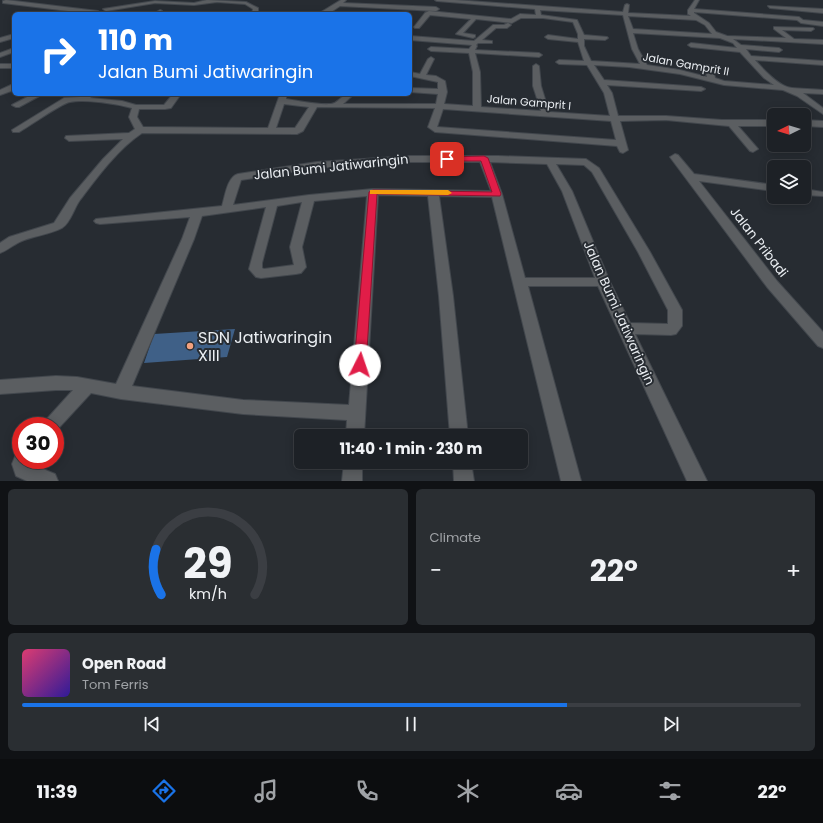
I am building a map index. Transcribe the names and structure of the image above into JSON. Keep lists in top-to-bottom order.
{
  "streets": {
    "street": [
      "Jalan Gamprit II",
      "Jalan Gamprit I",
      "Jalan Bumi Jatiwaringin",
      "Jalan Pribadi"
    ]
  },
  "places": ["SDN Jatiwaringin XIII"],
  "north": "left",
  "page": {
    "turn": ["110 m", "Jalan Bumi Jatiwaringin"],
    "limit": "30",
    "trip": "11:40 · 1 min · 230 m",
    "tile": "Climate",
    "heat": ["−", "22°", "+"],
    "song": ["Open Road", "Tom Ferris"],
    "tabs": ["11:39", "22°"],
    "gauge": ["29", "km/h"]
  }
}
